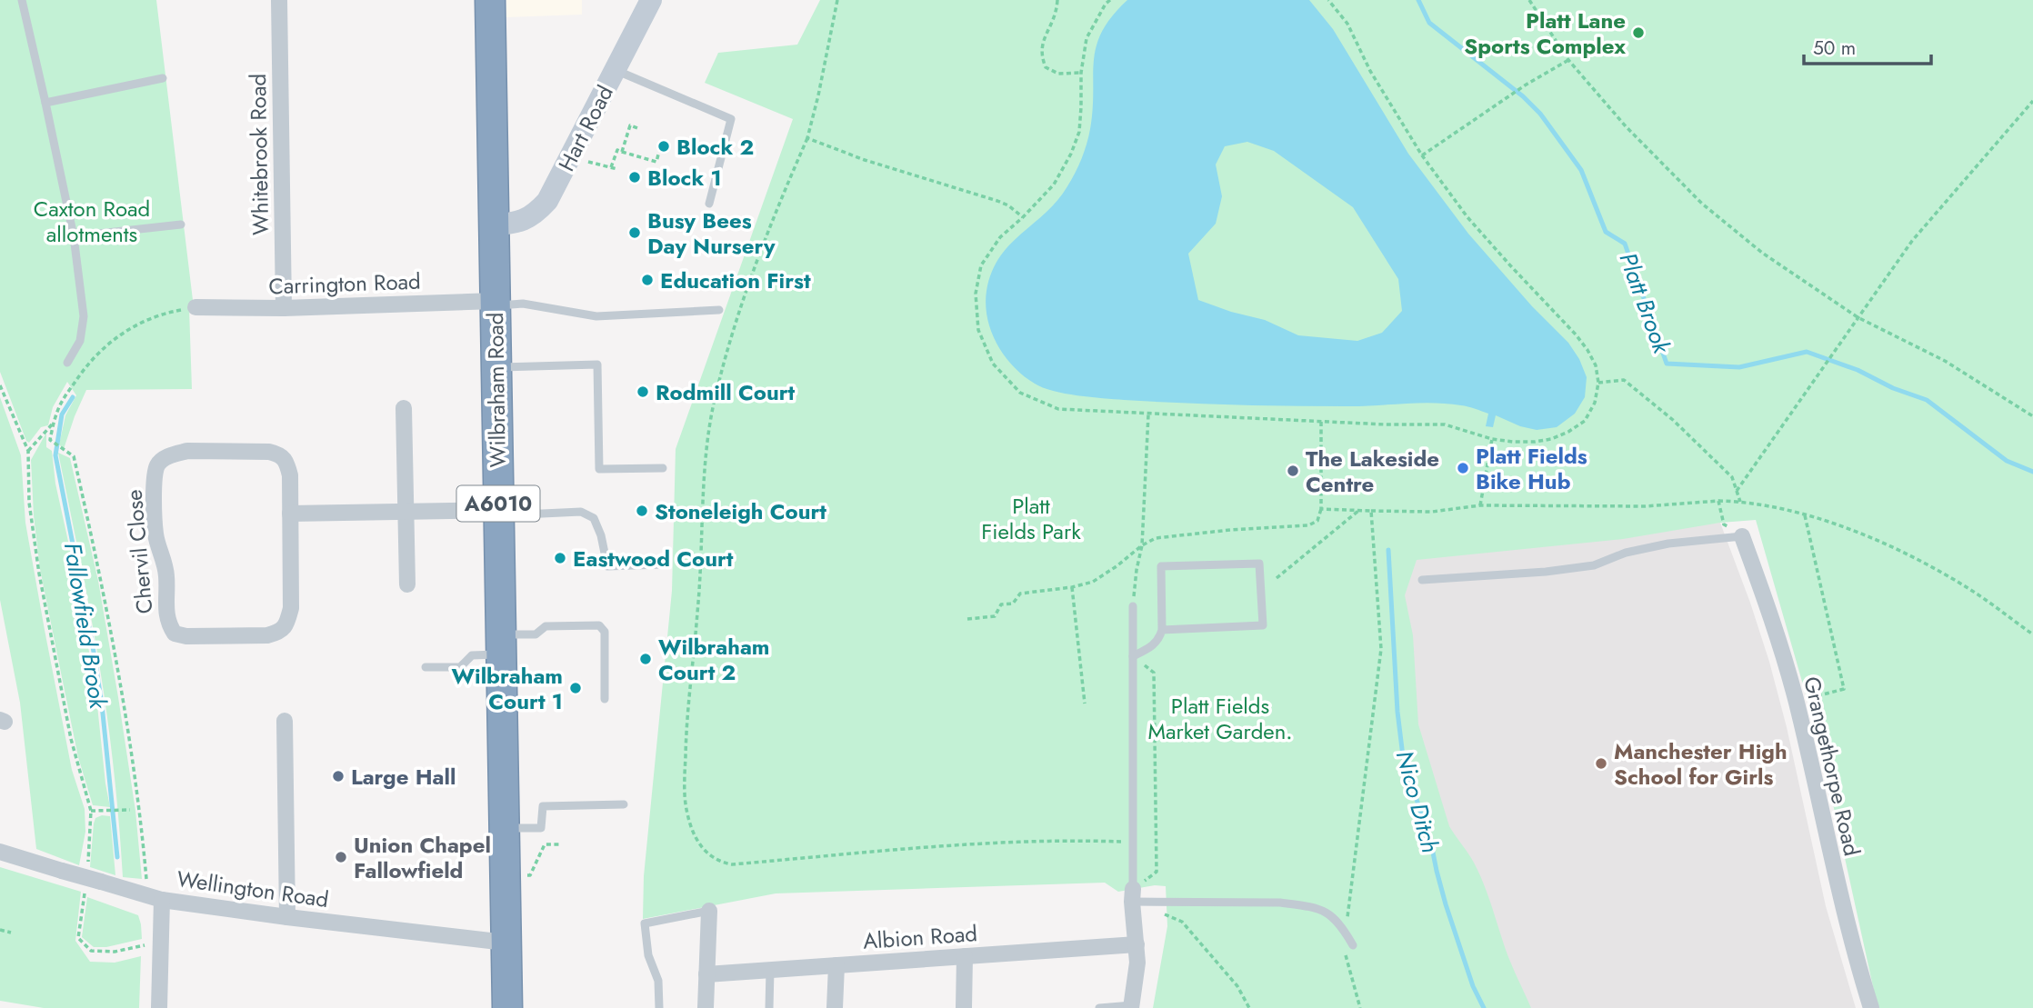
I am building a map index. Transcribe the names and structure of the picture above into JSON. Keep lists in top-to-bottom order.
{
  "streets": {
    "highway": ["Wilbraham Road", "A6010"],
    "street": [
      "Hart Road",
      "Whitebrook Road",
      "Carrington Road",
      "Chervil Close",
      "Grangethorpe Road",
      "Wellington Road",
      "Albion Road"
    ]
  },
  "crossings": [
    ["Hart Road", "Wilbraham Road"],
    ["Whitebrook Road", "Carrington Road"],
    ["Carrington Road", "Wilbraham Road"],
    ["Wilbraham Road", "Wellington Road"]
  ],
  "water": ["Platt Brook", "Fallowfield Brook", "Nico Ditch"],
  "parks": ["Caxton Road allotments", "Platt Fields Park", "Platt Fields Market Garden."],
  "places": [
    "Platt Lane Sports Complex",
    "Block 2",
    "Block 1",
    "Busy Bees Day Nursery",
    "Education First",
    "Rodmill Court",
    "Platt Fields Bike Hub",
    "The Lakeside Centre",
    "Stoneleigh Court",
    "Eastwood Court",
    "Wilbraham Court 2",
    "Wilbraham Court 1",
    "Manchester High School for Girls",
    "Large Hall",
    "Union Chapel Fallowfield"
  ],
  "scale_bar": "50 m"
}
